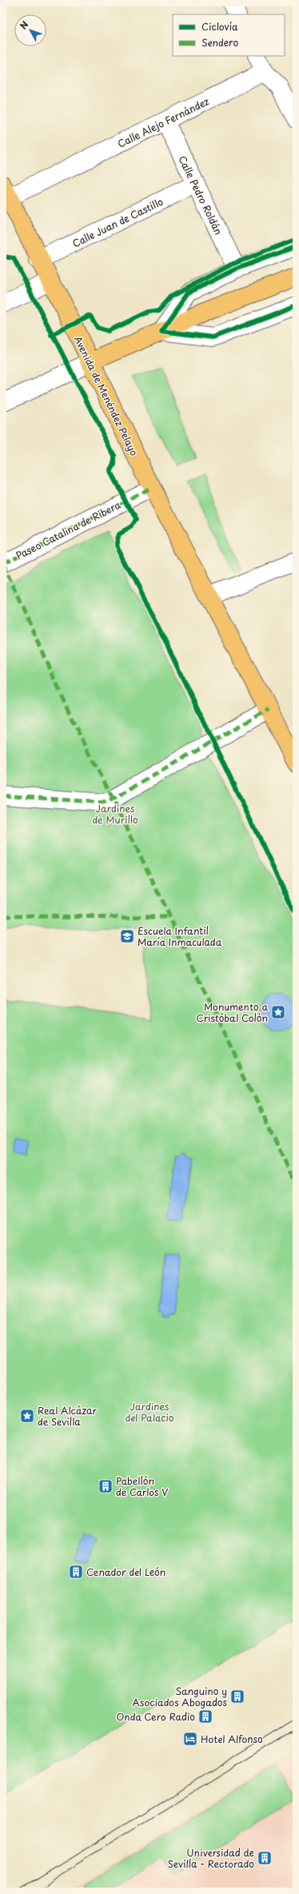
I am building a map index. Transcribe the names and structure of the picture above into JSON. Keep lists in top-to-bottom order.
{
  "streets": {
    "main road": ["Avenida de Menéndez Pelayo"],
    "street": [
      "Calle Alejo Fernández",
      "Calle Pedro Roldán",
      "Calle Juan de Castillo",
      "Paseo Catalina de Ribera"
    ]
  },
  "crossings": [
    ["Calle Alejo Fernández", "Calle Pedro Roldán"],
    ["Calle Alejo Fernández", "Avenida de Menéndez Pelayo"],
    ["Calle Pedro Roldán", "Calle Juan de Castillo"],
    ["Calle Juan de Castillo", "Avenida de Menéndez Pelayo"],
    ["Avenida de Menéndez Pelayo", "Paseo Catalina de Ribera"]
  ],
  "parks": ["Jardines de Murillo", "Jardines del Palacio"],
  "places": {
    "school or university": ["Escuela Infantil María Inmaculada"],
    "place": ["Monumento a Cristóbal Colón", "Real Alcázar de Sevilla"],
    "building": [
      "Pabellón de Carlos V",
      "Cenador del León",
      "Sanguino y Asociados Abogados",
      "Onda Cero Radio",
      "Universidad de Sevilla - Rectorado"
    ],
    "hotel": ["Hotel Alfonso"]
  },
  "legend": ["Ciclovía", "Sendero"],
  "north": "top left"
}
